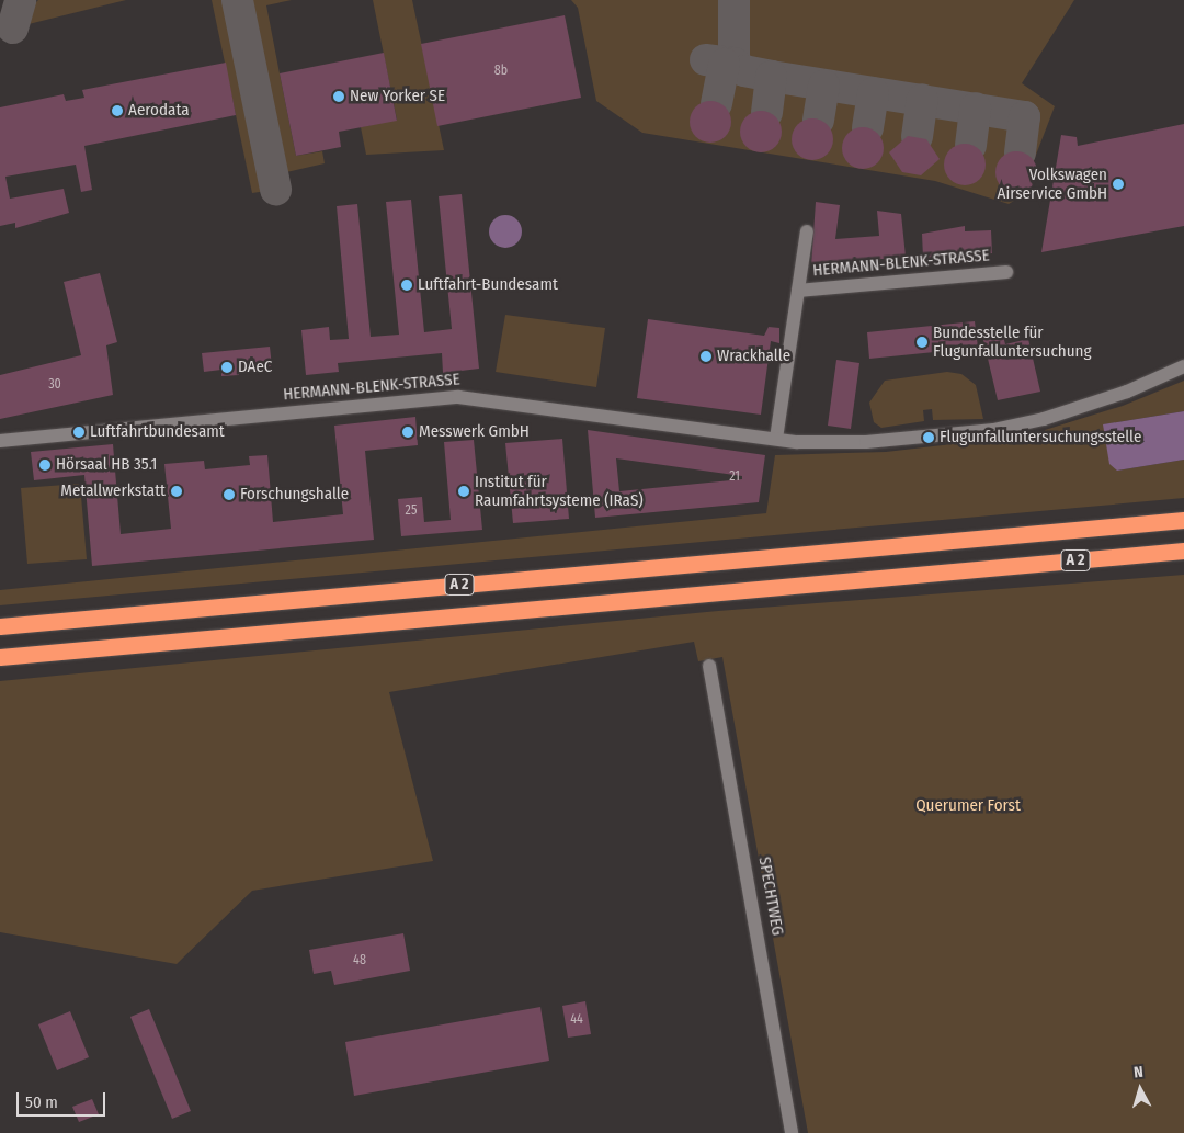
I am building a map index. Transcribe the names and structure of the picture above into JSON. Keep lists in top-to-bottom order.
{
  "streets": {
    "highway": ["A 2"],
    "street": ["HERMANN-BLENK-STRASSE", "SPECHTWEG"]
  },
  "parks": ["Querumer Forst"],
  "places": [
    "New Yorker SE",
    "Aerodata",
    "Volkswagen Airservice GmbH",
    "Luftfahrt-Bundesamt",
    "Bundesstelle für Flugunfalluntersuchung",
    "Wrackhalle",
    "DAeC",
    "Luftfahrtbundesamt",
    "Messwerk GmbH",
    "Flugunfalluntersuchungsstelle",
    "Hörsaal HB 35.1",
    "Metallwerkstatt",
    "Institut für Raumfahrtsysteme (IRaS)",
    "Forschungshalle"
  ],
  "house_numbers": [
    "8b",
    "30",
    "21",
    "25",
    "48",
    "44"
  ],
  "scale_bar": "50 m",
  "north": "top"
}
